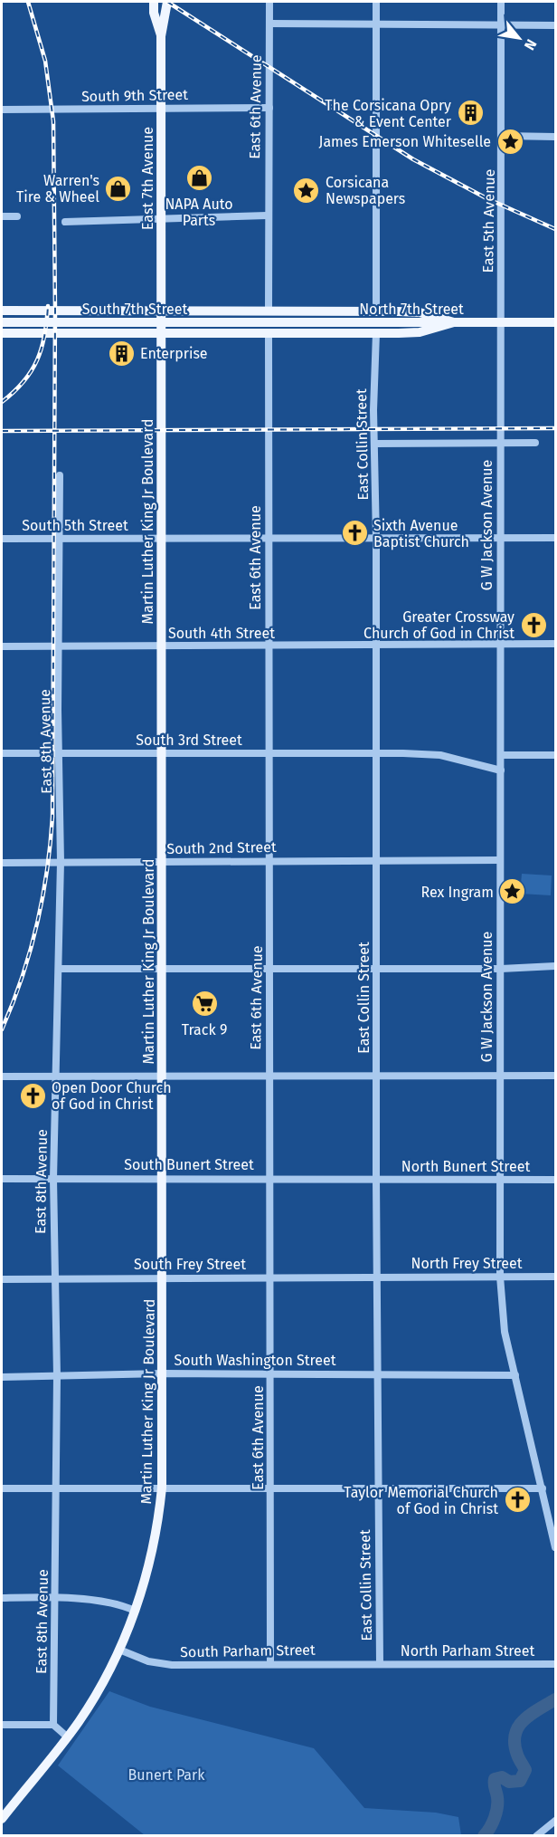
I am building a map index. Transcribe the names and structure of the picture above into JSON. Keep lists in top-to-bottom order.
{
  "streets": {
    "main road": [
      "East 7th Avenue",
      "South 7th Street",
      "North 7th Street",
      "Martin Luther King Jr Boulevard"
    ],
    "street": [
      "South 9th Street",
      "East 6th Avenue",
      "East 5th Avenue",
      "East Collin Street",
      "South 5th Street",
      "G W Jackson Avenue",
      "South 4th Street",
      "South 3rd Street",
      "East 8th Avenue",
      "South 2nd Street",
      "South Bunert Street",
      "North Bunert Street",
      "North Frey Street",
      "South Frey Street",
      "South Washington Street",
      "South Parham Street",
      "North Parham Street"
    ]
  },
  "crossings": [
    ["South 9th Street", "East 6th Avenue"],
    ["South 9th Street", "East 7th Avenue"],
    ["East 6th Avenue", "South 7th Street"],
    ["East 6th Avenue", "North 7th Street"],
    ["East 6th Avenue", "South 5th Street"],
    ["East 6th Avenue", "South 4th Street"],
    ["East 6th Avenue", "South 3rd Street"],
    ["East 6th Avenue", "South 2nd Street"],
    ["East 6th Avenue", "South Bunert Street"],
    ["East 6th Avenue", "South Frey Street"],
    ["East 6th Avenue", "South Washington Street"],
    ["East 6th Avenue", "South Parham Street"],
    ["East 7th Avenue", "Martin Luther King Jr Boulevard"],
    ["East 5th Avenue", "North 7th Street"],
    ["East 5th Avenue", "G W Jackson Avenue"],
    ["South 7th Street", "North 7th Street"],
    ["East Collin Street", "South 5th Street"],
    ["East Collin Street", "South 4th Street"],
    ["East Collin Street", "South 3rd Street"],
    ["East Collin Street", "South 2nd Street"],
    ["East Collin Street", "South Bunert Street"],
    ["East Collin Street", "North Bunert Street"],
    ["East Collin Street", "North Frey Street"],
    ["East Collin Street", "South Frey Street"],
    ["East Collin Street", "South Washington Street"],
    ["East Collin Street", "South Parham Street"],
    ["East Collin Street", "North Parham Street"],
    ["Martin Luther King Jr Boulevard", "South 5th Street"],
    ["Martin Luther King Jr Boulevard", "South 4th Street"],
    ["Martin Luther King Jr Boulevard", "South 3rd Street"],
    ["Martin Luther King Jr Boulevard", "South 2nd Street"],
    ["Martin Luther King Jr Boulevard", "South Bunert Street"],
    ["Martin Luther King Jr Boulevard", "South Frey Street"],
    ["Martin Luther King Jr Boulevard", "South Washington Street"],
    ["Martin Luther King Jr Boulevard", "South Parham Street"],
    ["South 5th Street", "G W Jackson Avenue"],
    ["South 5th Street", "East 8th Avenue"],
    ["G W Jackson Avenue", "South 4th Street"],
    ["G W Jackson Avenue", "South 3rd Street"],
    ["G W Jackson Avenue", "South 2nd Street"],
    ["G W Jackson Avenue", "North Bunert Street"],
    ["G W Jackson Avenue", "North Frey Street"],
    ["G W Jackson Avenue", "South Washington Street"],
    ["South 4th Street", "East 8th Avenue"],
    ["South 3rd Street", "East 8th Avenue"],
    ["East 8th Avenue", "South 2nd Street"],
    ["East 8th Avenue", "South Bunert Street"],
    ["East 8th Avenue", "South Frey Street"],
    ["East 8th Avenue", "South Washington Street"],
    ["South Bunert Street", "North Bunert Street"],
    ["North Frey Street", "South Frey Street"],
    ["South Parham Street", "North Parham Street"]
  ],
  "parks": ["Bunert Park"],
  "places": {
    "building": ["The Corsicana Opry & Event Center", "Enterprise"],
    "place": ["James Emerson Whiteselle", "Corsicana Newspapers", "Rex Ingram"],
    "shop": ["NAPA Auto Parts", "Warren's Tire & Wheel"],
    "church": [
      "Sixth Avenue Baptist Church",
      "Greater Crossway Church of God in Christ",
      "Open Door Church of God in Christ",
      "Taylor Memorial Church of God in Christ"
    ],
    "supermarket": ["Track 9"]
  },
  "north": "bottom right"
}
